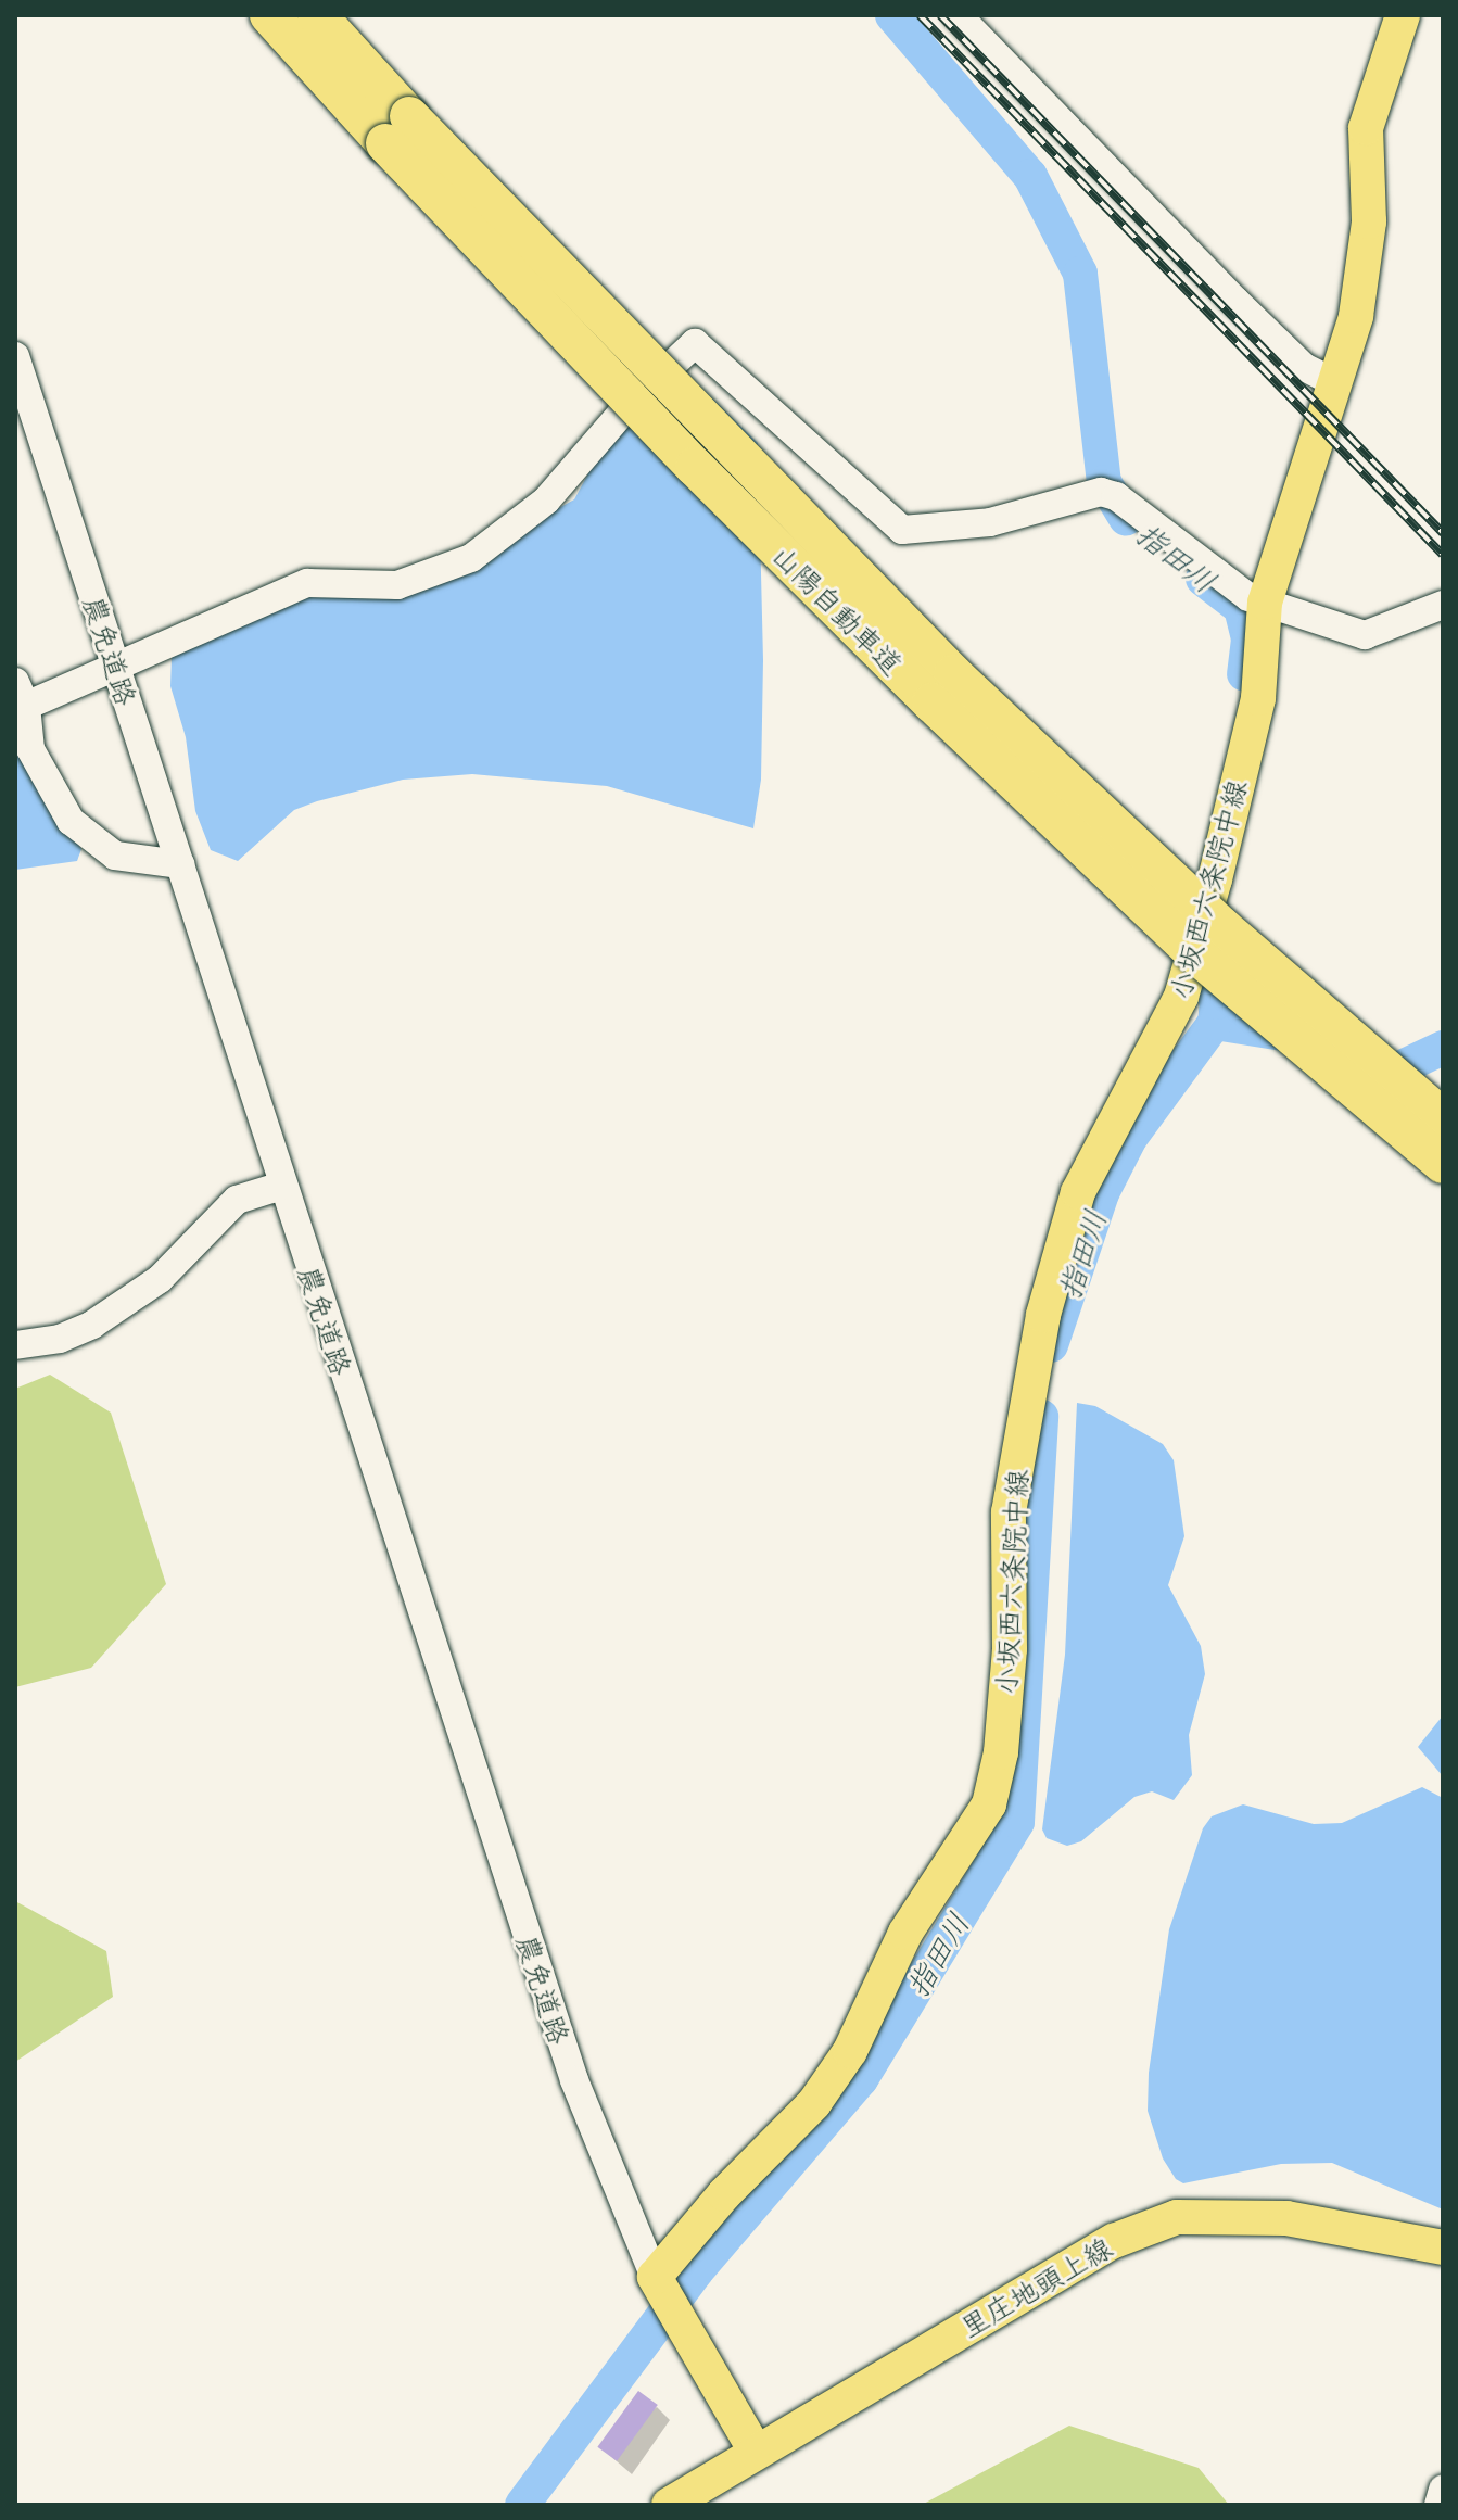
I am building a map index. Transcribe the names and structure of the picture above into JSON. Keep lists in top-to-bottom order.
{
  "streets": {
    "highway": ["山陽自動車道"],
    "main road": ["小坂西六条院中線", "里庄地頭上線"],
    "street": ["農免道路"]
  },
  "crossings": [
    ["農免道路", "小坂西六条院中線"]
  ],
  "water": ["指田川"]
}
